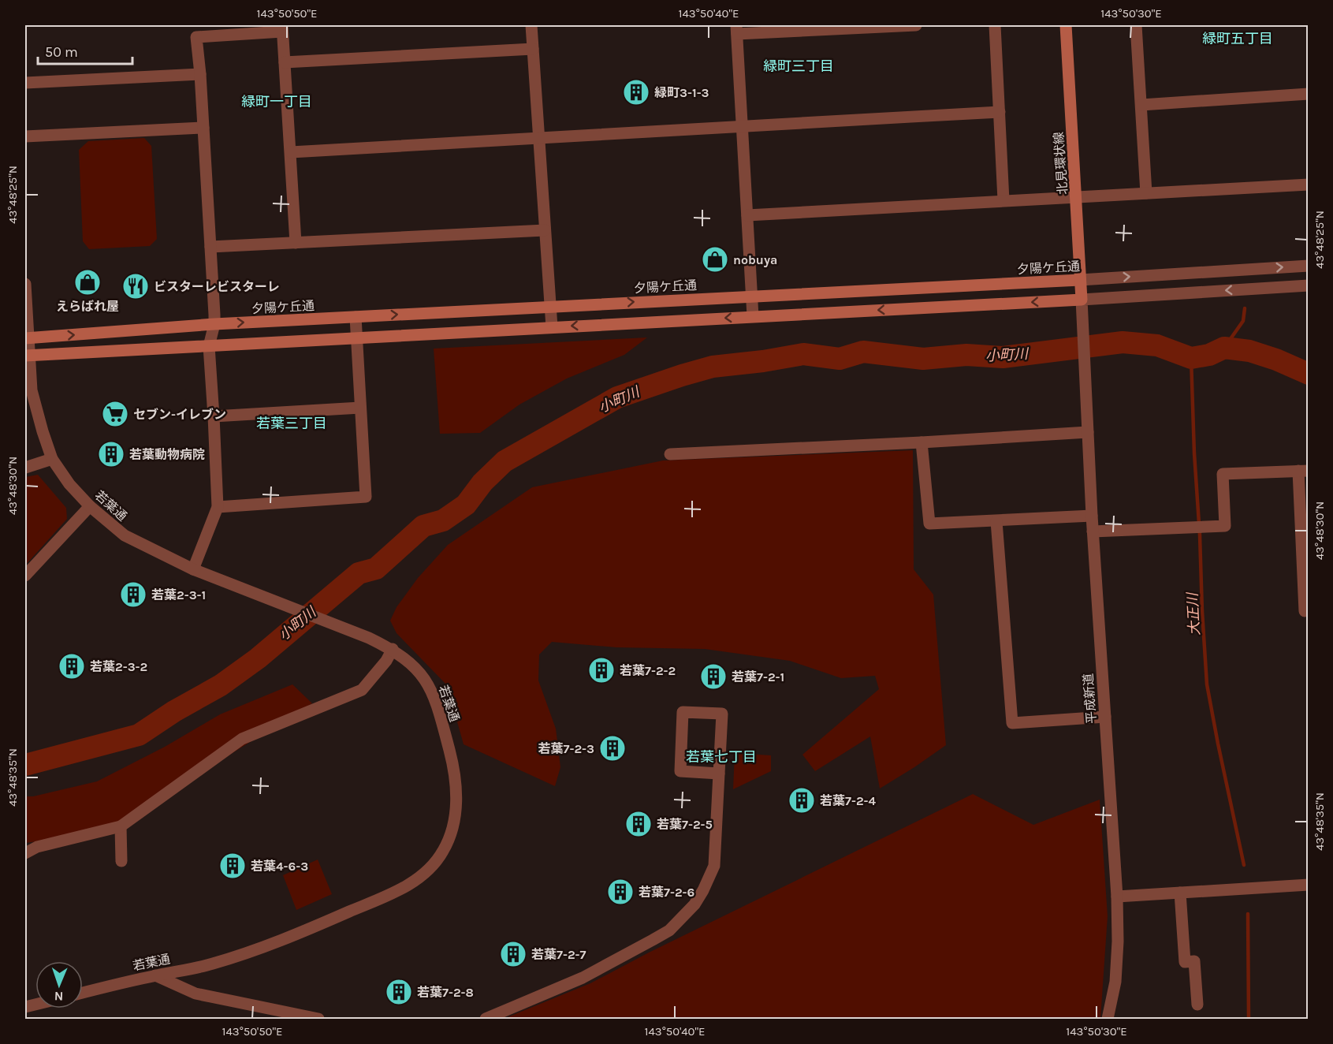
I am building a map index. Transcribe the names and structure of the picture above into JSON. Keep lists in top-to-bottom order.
{
  "streets": {
    "main road": ["北見環状線", "夕陽ケ丘通"],
    "street": ["若葉通", "平成新道"]
  },
  "crossings": [
    ["北見環状線", "夕陽ケ丘通"],
    ["北見環状線", "平成新道"],
    ["夕陽ケ丘通", "若葉通"]
  ],
  "districts": [
    "緑町五丁目",
    "緑町三丁目",
    "緑町一丁目",
    "若葉三丁目",
    "若葉七丁目"
  ],
  "water": ["小町川", "大正川"],
  "places": {
    "building": [
      "緑町3-1-3",
      "若葉動物病院",
      "若葉2-3-1",
      "若葉2-3-2",
      "若葉7-2-2",
      "若葉7-2-1",
      "若葉7-2-3",
      "若葉7-2-4",
      "若葉7-2-5",
      "若葉4-6-3",
      "若葉7-2-6",
      "若葉7-2-7",
      "若葉7-2-8"
    ],
    "shop": ["nobuya", "えらばれ屋"],
    "restaurant": ["ビスターレビスターレ"],
    "supermarket": ["セブン-イレブン"]
  },
  "scale_bar": "50 m",
  "north": "bottom",
  "coordinates": [
    "143°50'50\"E",
    "143°50'40\"E",
    "143°50'30\"E",
    "43°48'25\"N",
    "43°48'30\"N",
    "43°48'35\"N"
  ]
}
